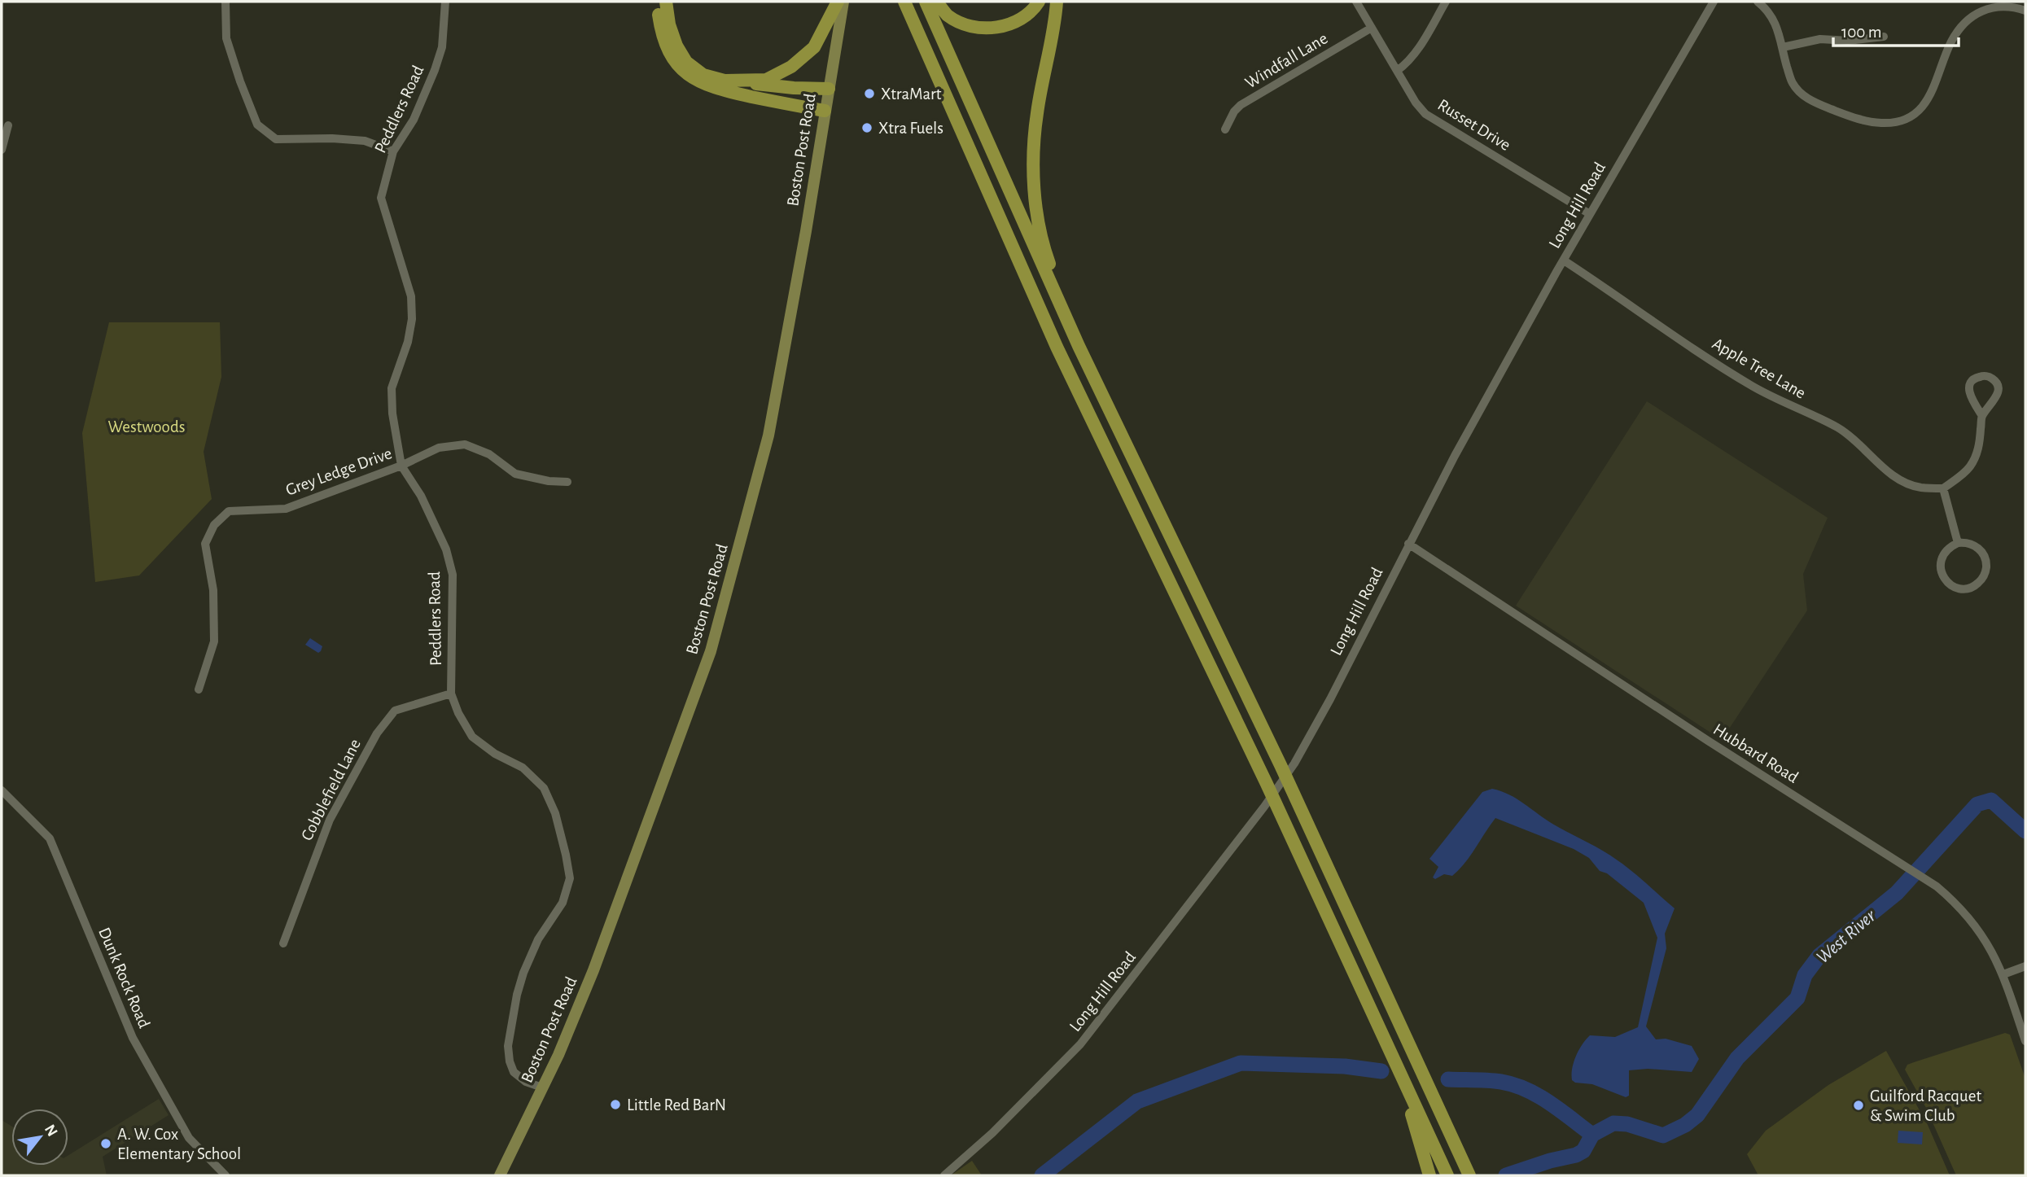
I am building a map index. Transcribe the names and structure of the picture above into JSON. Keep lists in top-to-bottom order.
{
  "streets": {
    "main road": ["Boston Post Road"],
    "street": [
      "Windfall Lane",
      "Peddlers Road",
      "Russet Drive",
      "Long Hill Road",
      "Apple Tree Lane",
      "Grey Ledge Drive",
      "Hubbard Road",
      "Cobblefield Lane",
      "Dunk Rock Road"
    ]
  },
  "crossings": [
    ["Windfall Lane", "Russet Drive"],
    ["Peddlers Road", "Boston Post Road"],
    ["Peddlers Road", "Grey Ledge Drive"],
    ["Peddlers Road", "Cobblefield Lane"],
    ["Russet Drive", "Long Hill Road"],
    ["Long Hill Road", "Apple Tree Lane"],
    ["Long Hill Road", "Hubbard Road"]
  ],
  "water": ["West River"],
  "parks": ["Westwoods"],
  "places": [
    "XtraMart",
    "Xtra Fuels",
    "Little Red BarN",
    "Guilford Racquet & Swim Club",
    "A. W. Cox Elementary School"
  ],
  "scale_bar": "100 m",
  "north": "top right"
}
